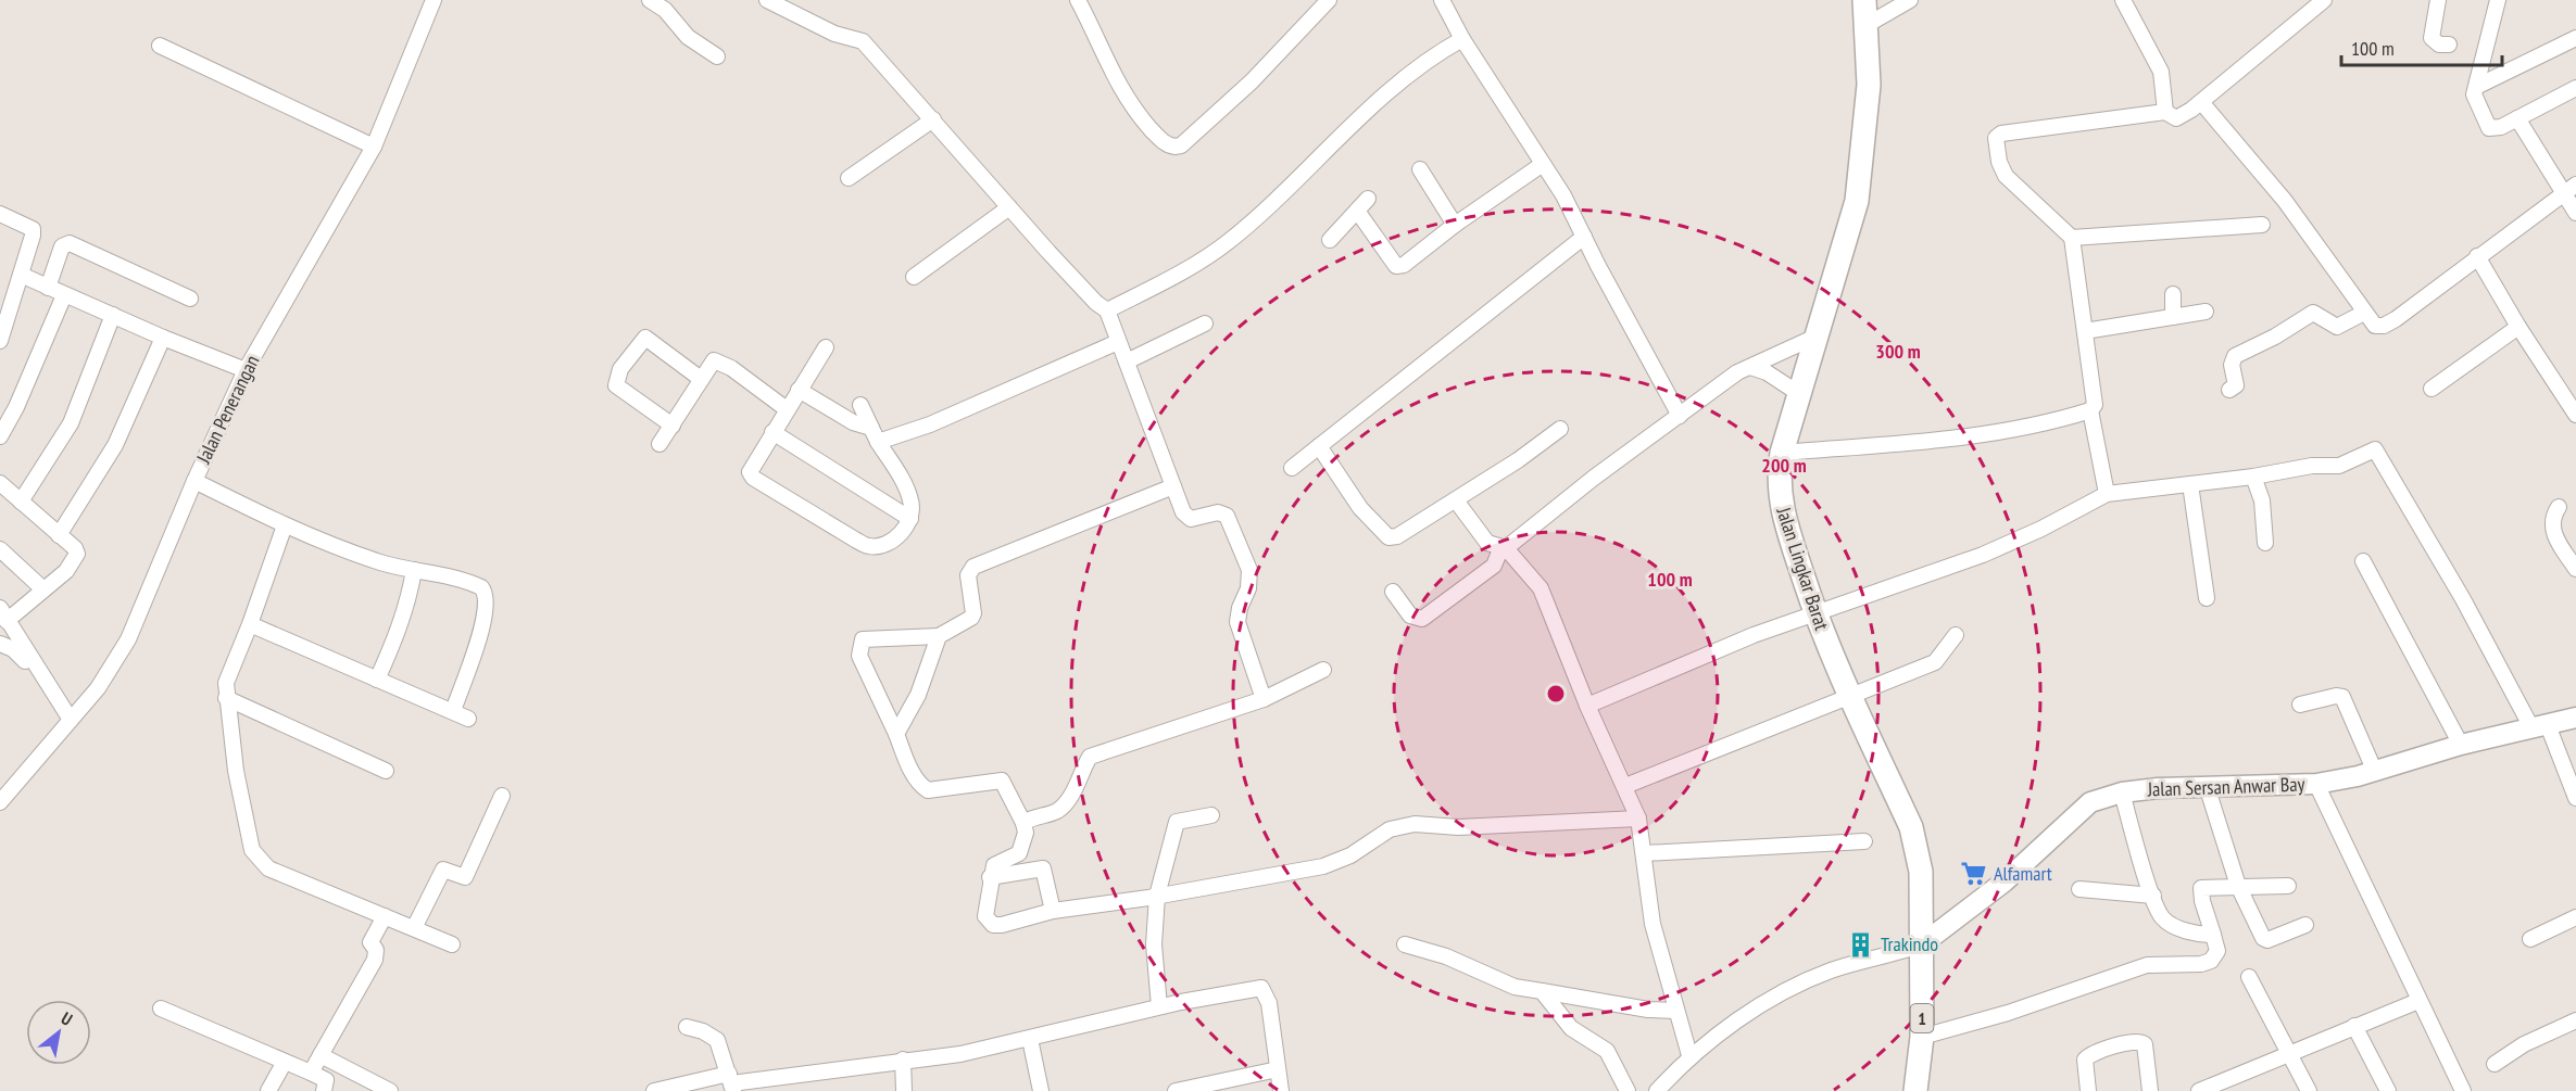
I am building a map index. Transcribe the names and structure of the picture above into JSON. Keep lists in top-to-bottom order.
{
  "streets": {
    "highway": ["Jalan Lingkar Barat", "1"],
    "main road": ["Jalan Sersan Anwar Bay"],
    "street": ["Jalan Penerangan"]
  },
  "crossings": [
    ["Jalan Lingkar Barat", "Jalan Sersan Anwar Bay"]
  ],
  "places": {
    "supermarket": ["Alfamart"],
    "building": ["Trakindo"]
  },
  "scale_bar": "100 m",
  "north": "top right",
  "rings": ["300 m", "200 m", "100 m"]
}
